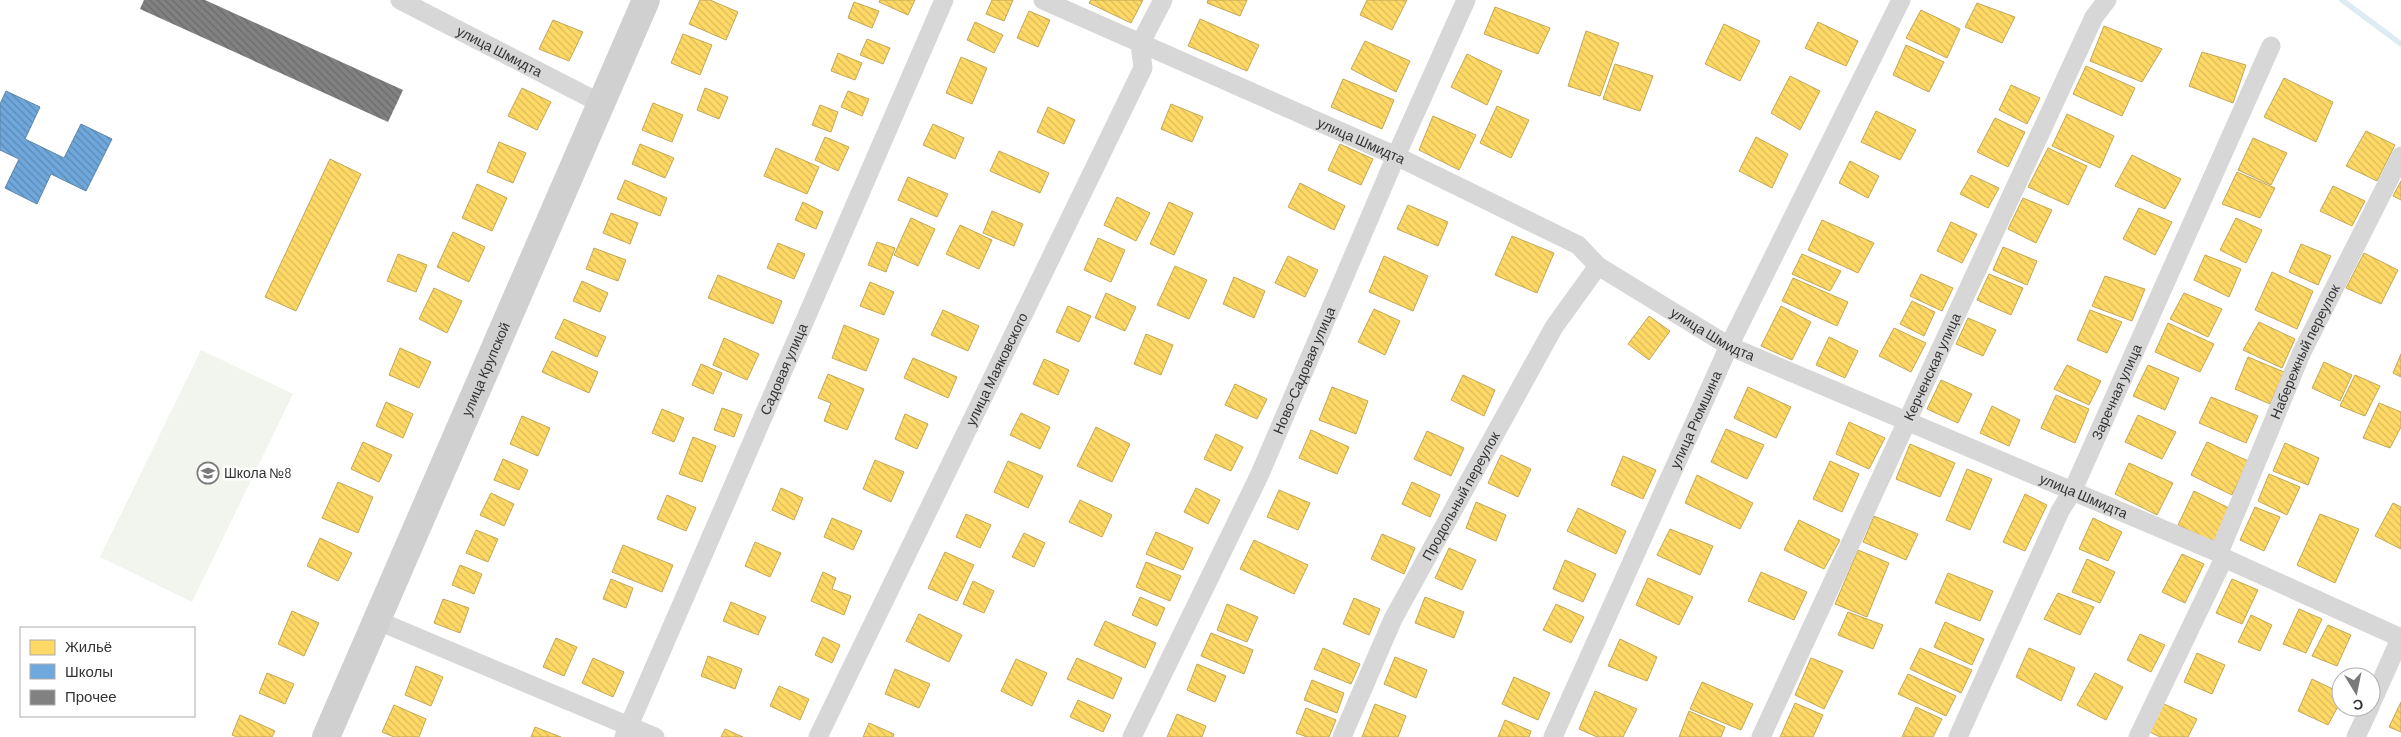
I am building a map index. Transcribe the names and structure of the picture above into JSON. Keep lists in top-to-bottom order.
{
  "streets": {
    "main road": ["улица Крупской"],
    "street": [
      "улица Шмидта",
      "Набережный переулок",
      "Керченская улица",
      "Садовая улица",
      "улица Маяковского",
      "Ново-Садовая улица",
      "Заречная улица",
      "улица Рюмшина",
      "Продольный переулок"
    ]
  },
  "crossings": [
    ["улица Шмидта", "Набережный переулок"],
    ["улица Шмидта", "Керченская улица"],
    ["улица Шмидта", "улица Крупской"],
    ["улица Шмидта", "улица Маяковского"],
    ["улица Шмидта", "Ново-Садовая улица"],
    ["улица Шмидта", "Заречная улица"],
    ["улица Шмидта", "улица Рюмшина"],
    ["улица Шмидта", "Продольный переулок"]
  ],
  "places": {
    "school or university": ["Школа №8"]
  },
  "legend": ["Жильё", "Школы", "Прочее"],
  "north": "bottom"
}
